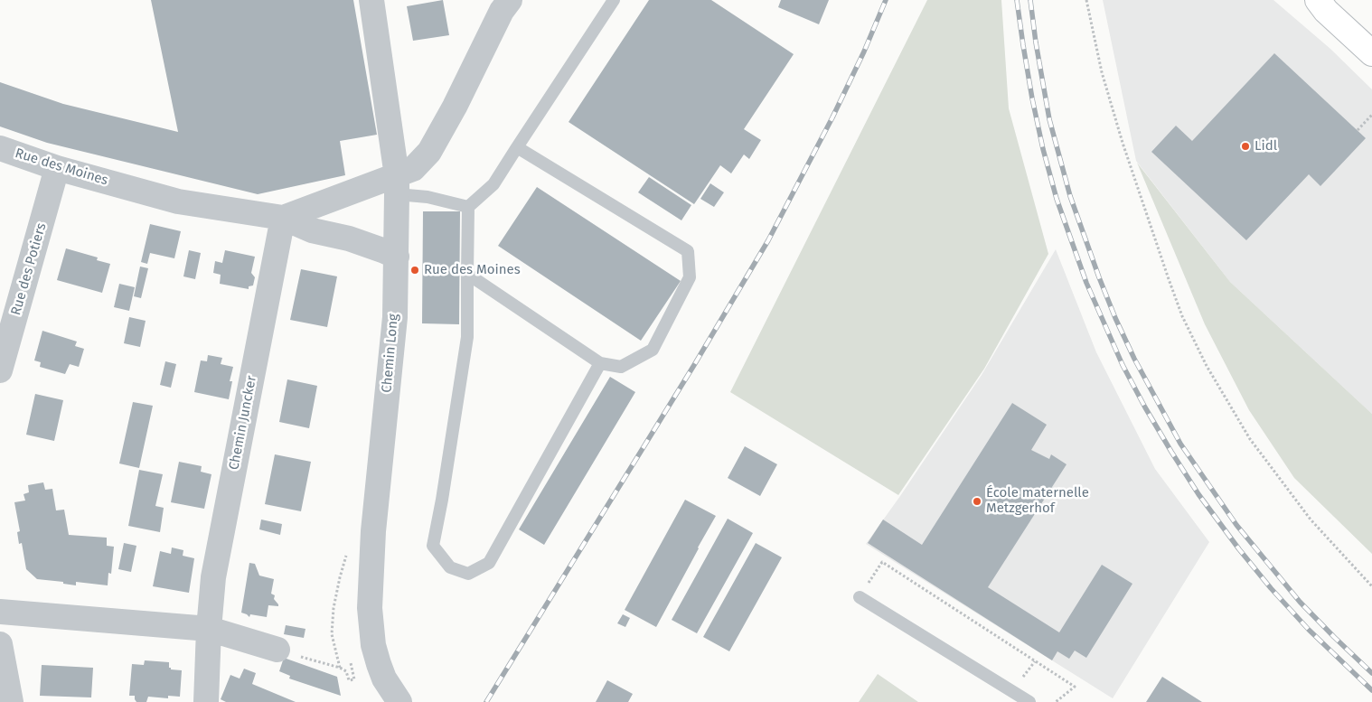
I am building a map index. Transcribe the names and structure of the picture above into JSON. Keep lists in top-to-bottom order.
{
  "streets": {
    "street": [
      "Rue des Moines",
      "Rue des Potiers",
      "Chemin Long",
      "Chemin Juncker"
    ]
  },
  "crossings": [
    ["Rue des Moines", "Rue des Potiers"],
    ["Rue des Moines", "Chemin Long"],
    ["Rue des Moines", "Chemin Juncker"]
  ],
  "places": ["Lidl", "Rue des Moines", "École maternelle Metzgerhof"]
}
